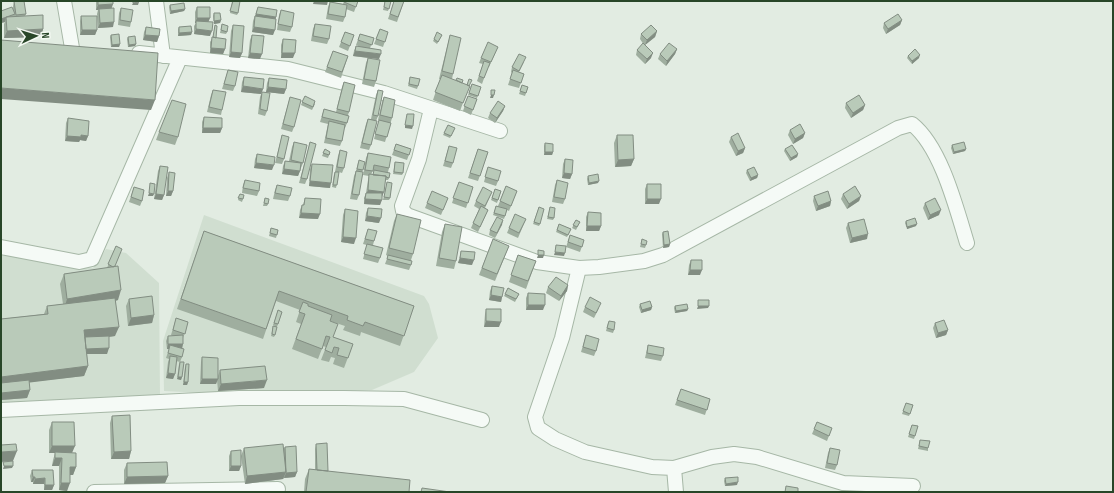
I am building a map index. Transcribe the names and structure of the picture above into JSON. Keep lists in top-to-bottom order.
{
  "north": "right"
}
